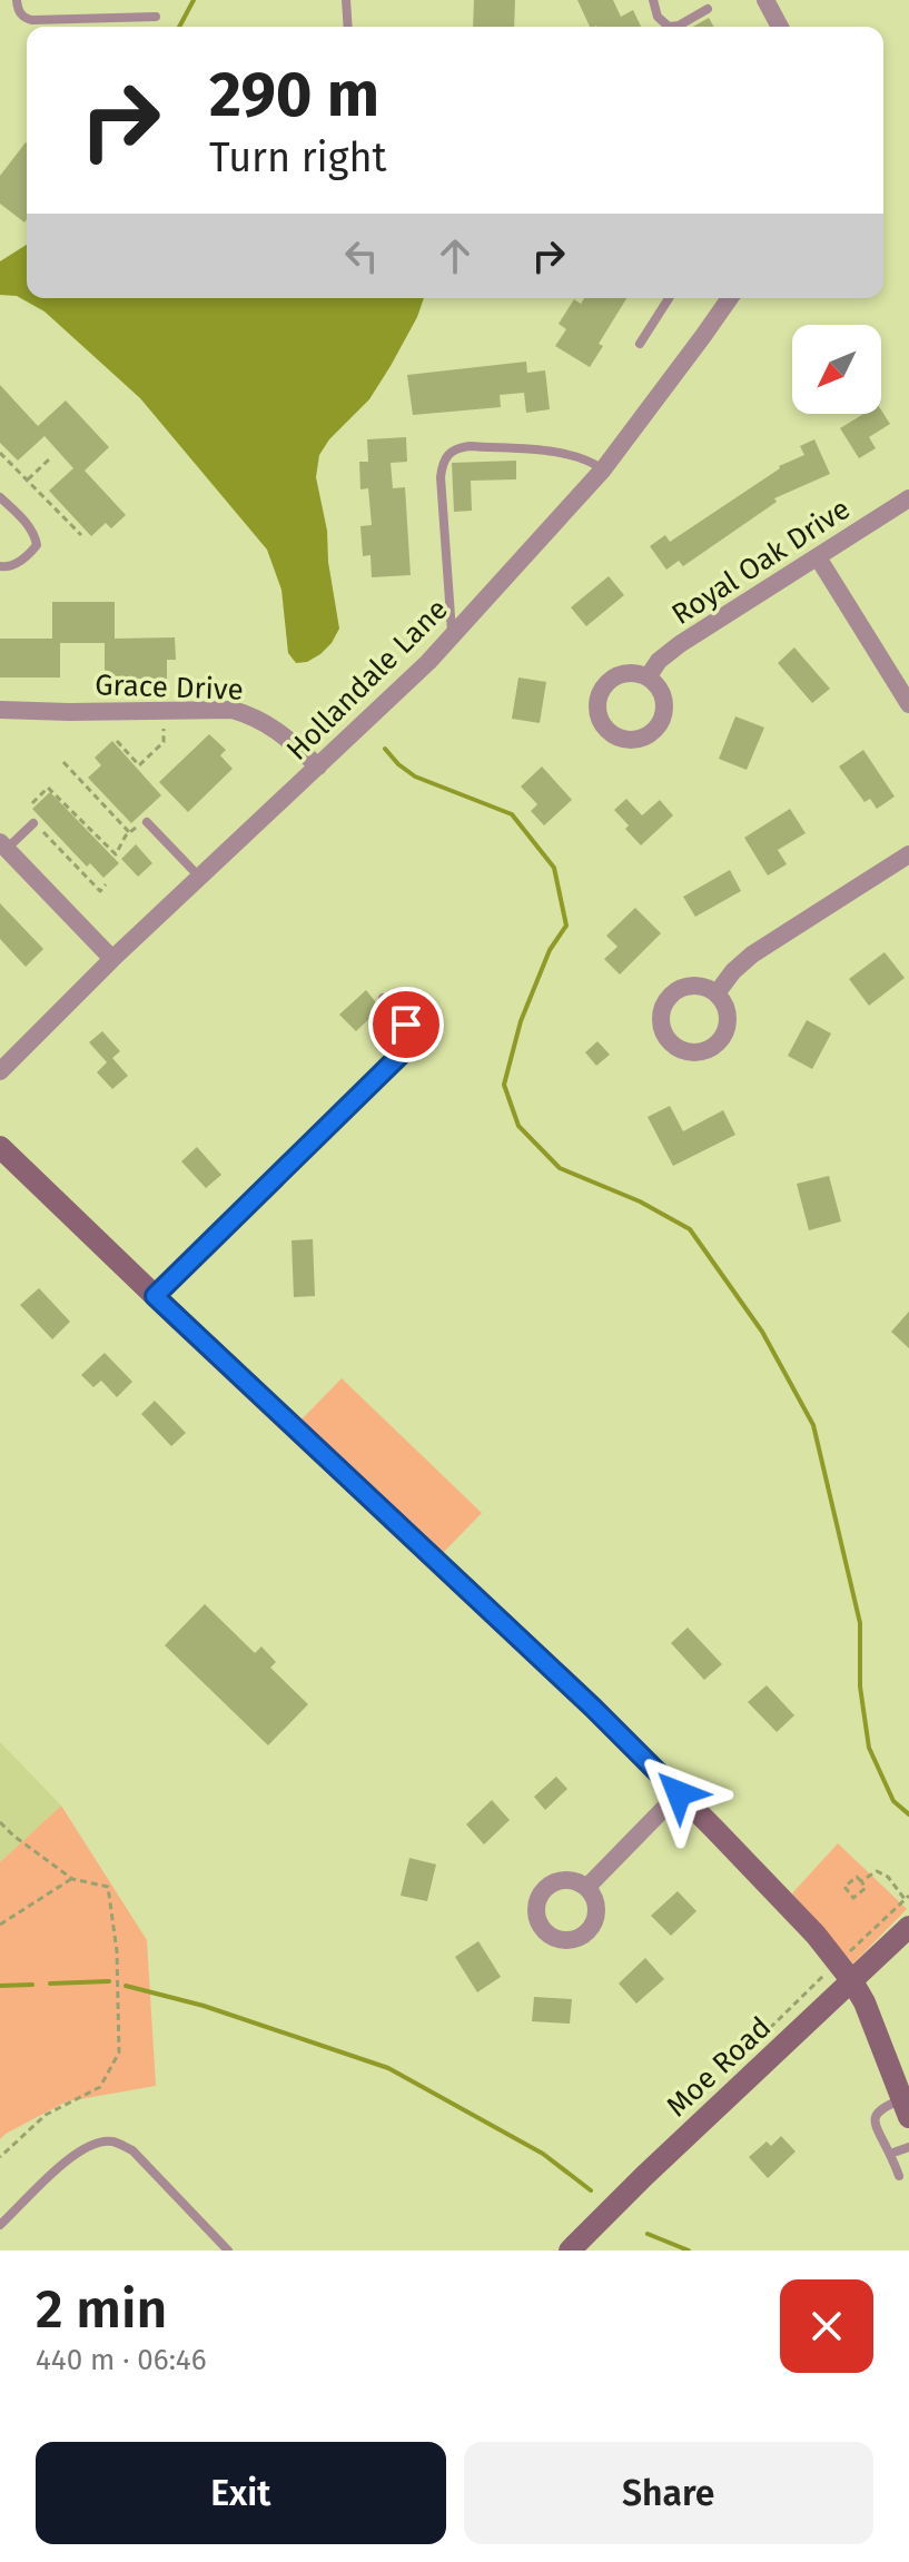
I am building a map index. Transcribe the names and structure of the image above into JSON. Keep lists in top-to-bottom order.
{
  "streets": {
    "street": [
      "Royal Oak Drive",
      "Hollandale Lane",
      "Grace Drive",
      "Moe Road"
    ]
  },
  "crossings": [
    ["Hollandale Lane", "Grace Drive"]
  ],
  "north": "bottom left",
  "page": {
    "turn": ["290 m", "Turn right"],
    "heading": ["2 min", "440 m · 06:46"],
    "buttons": ["Exit", "Share"]
  }
}
